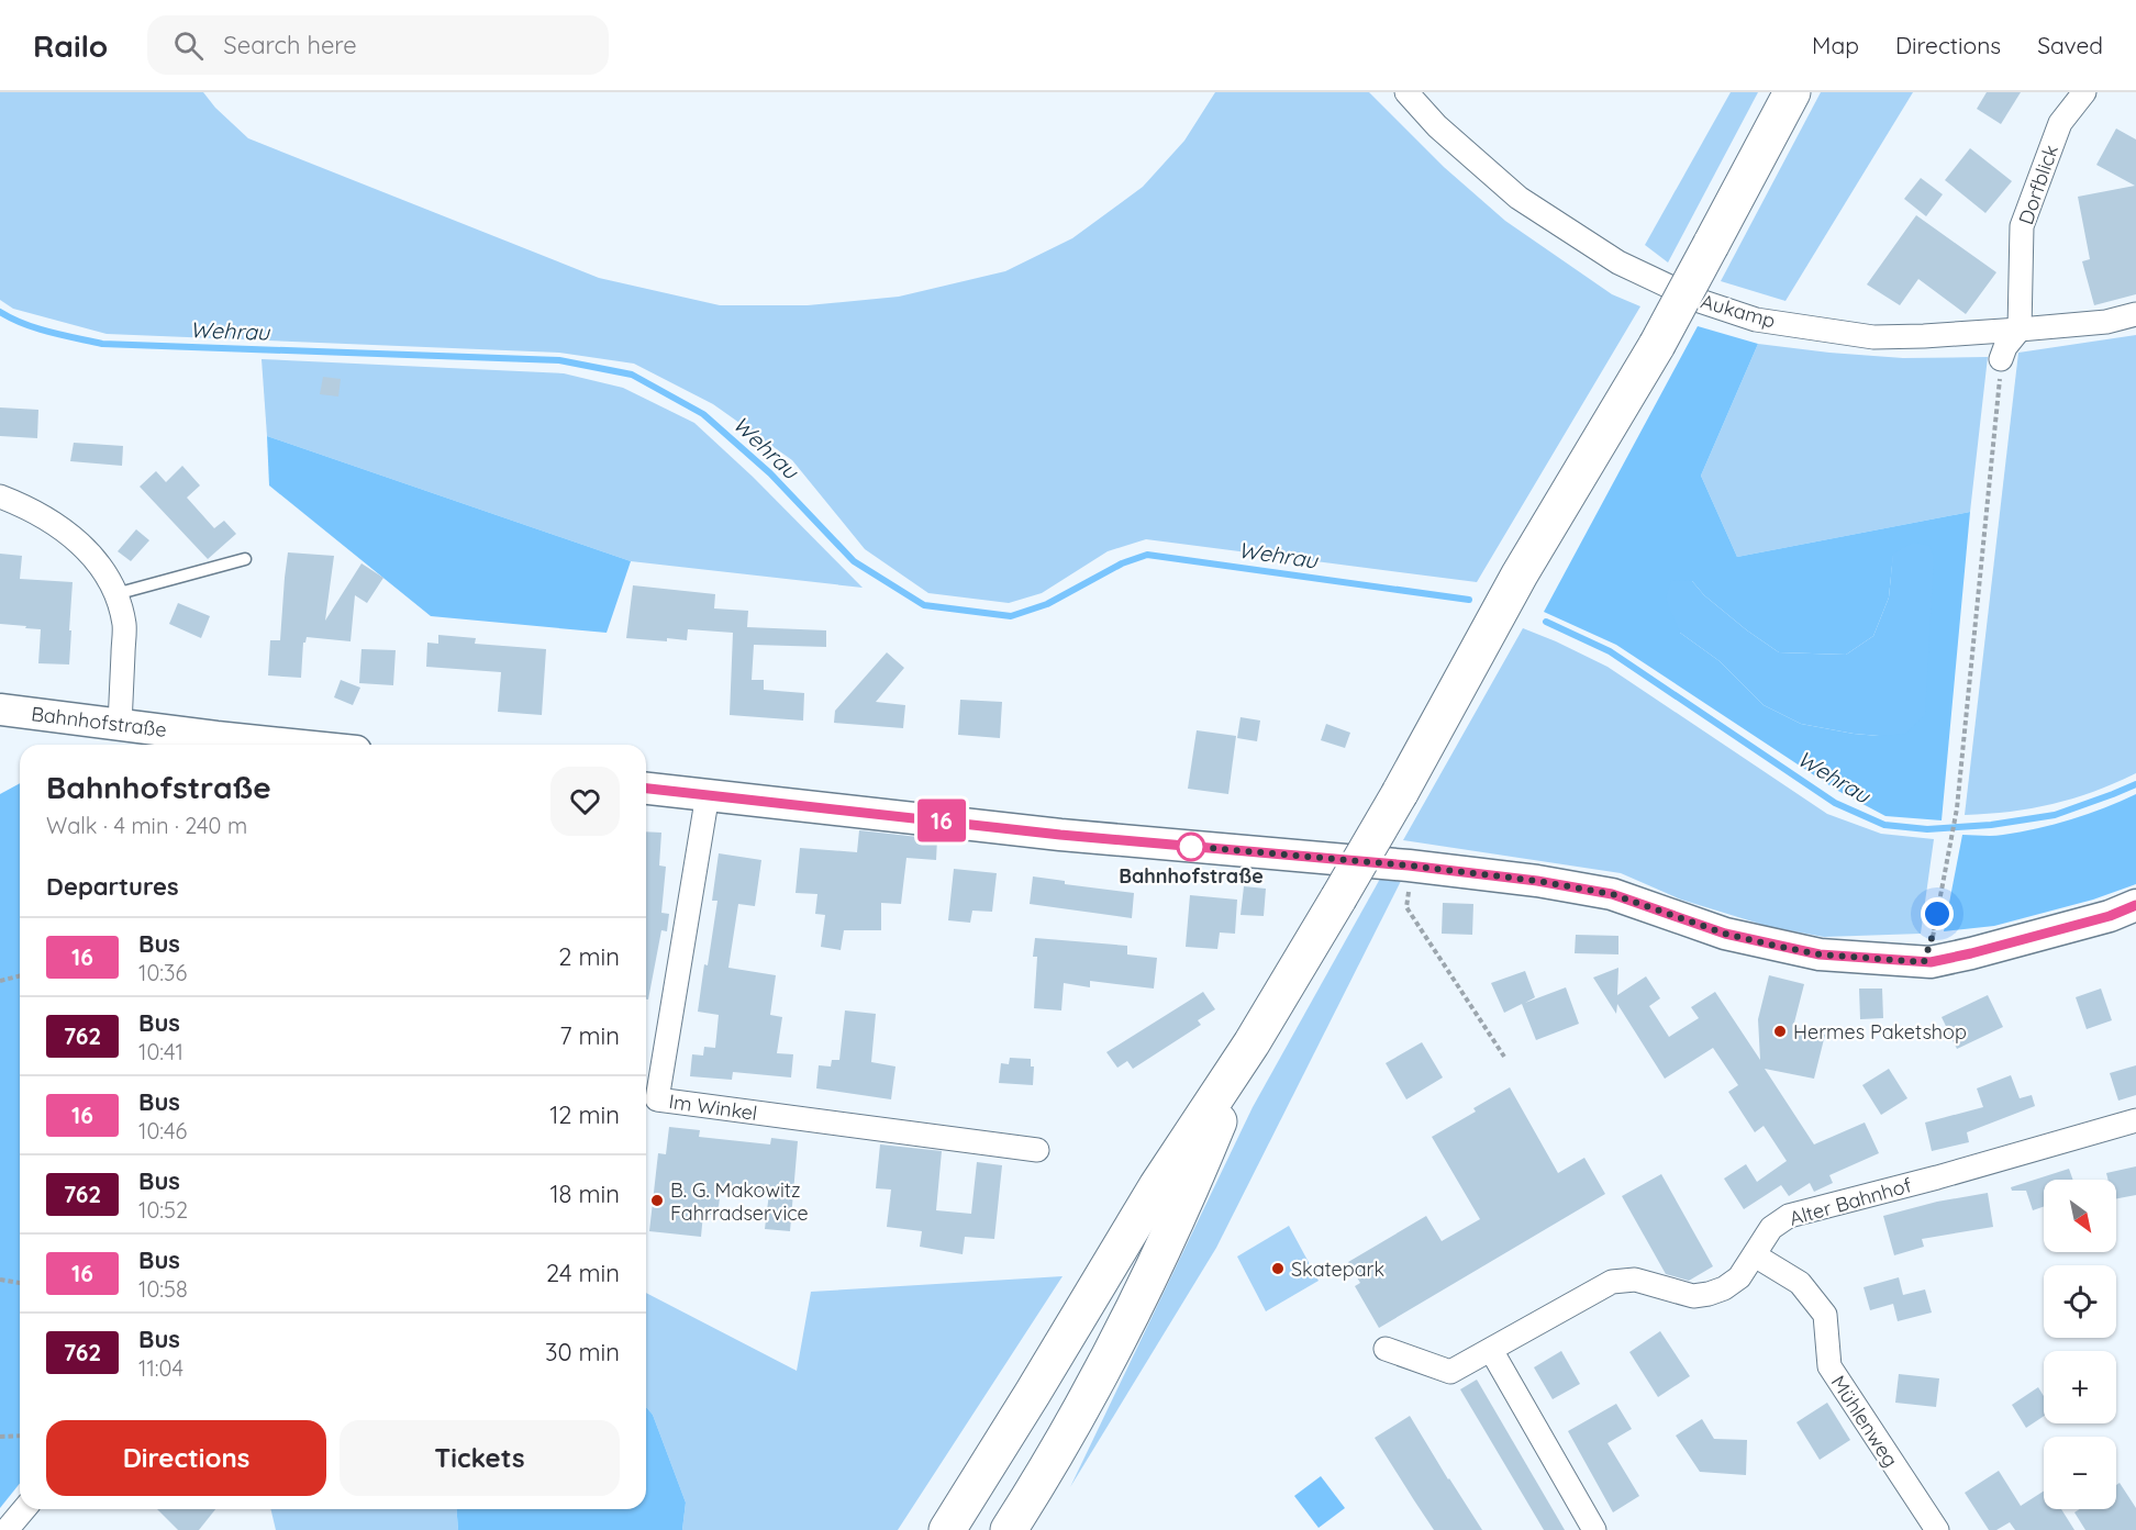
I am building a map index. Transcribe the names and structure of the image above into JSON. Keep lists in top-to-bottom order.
{
  "streets": {
    "main road": ["Bahnhofstraße"],
    "street": [
      "Dorfblick",
      "Aukamp",
      "Im Winkel",
      "Alter Bahnhof",
      "Mühlenweg"
    ]
  },
  "crossings": [
    ["Dorfblick", "Aukamp"],
    ["Alter Bahnhof", "Mühlenweg"]
  ],
  "water": ["Wehrau"],
  "places": [
    "Bahnhofstraße",
    "Hermes Paketshop",
    "B. G. Makowitz Fahrradservice",
    "Skatepark"
  ],
  "lines": ["bus line 16"],
  "north": "bottom right",
  "page": {
    "header": "Railo",
    "search": "Search here",
    "nav": ["Map", "Directions", "Saved"],
    "on_map": "16",
    "heading": [
      ["Bahnhofstraße", "Walk · 4 min · 240 m"],
      "Departures"
    ],
    "list": [
      {
        "mark": "16",
        "name": "Bus",
        "note": "10:36",
        "value": "2 min"
      },
      {
        "mark": "762",
        "name": "Bus",
        "note": "10:41",
        "value": "7 min"
      },
      {
        "mark": "16",
        "name": "Bus",
        "note": "10:46",
        "value": "12 min"
      },
      {
        "mark": "762",
        "name": "Bus",
        "note": "10:52",
        "value": "18 min"
      },
      {
        "mark": "16",
        "name": "Bus",
        "note": "10:58",
        "value": "24 min"
      },
      {
        "mark": "762",
        "name": "Bus",
        "note": "11:04",
        "value": "30 min"
      }
    ],
    "map_buttons": ["+", "−"],
    "buttons": ["Directions", "Tickets"]
  }
}
